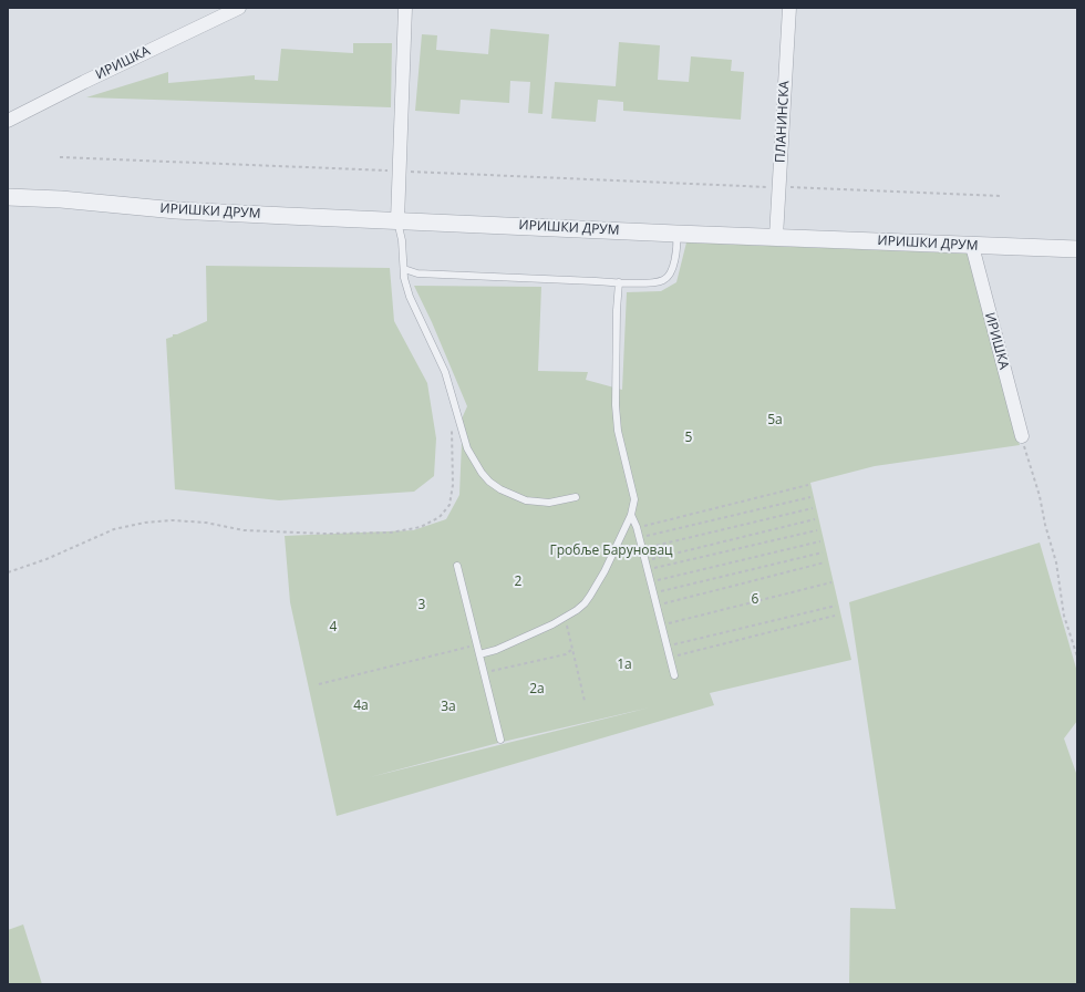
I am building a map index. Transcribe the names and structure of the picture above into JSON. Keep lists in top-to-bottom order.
{
  "streets": {
    "street": ["ИРИШКА", "ПЛАНИНСКА", "ИРИШКИ ДРУМ"]
  },
  "crossings": [
    ["ИРИШКА", "ИРИШКИ ДРУМ"],
    ["ПЛАНИНСКА", "ИРИШКИ ДРУМ"]
  ],
  "parks": [
    "5a",
    "5",
    "Гробље Баруновац",
    "2",
    "6",
    "3",
    "4",
    "1a",
    "2a",
    "4a",
    "3a"
  ]
}
